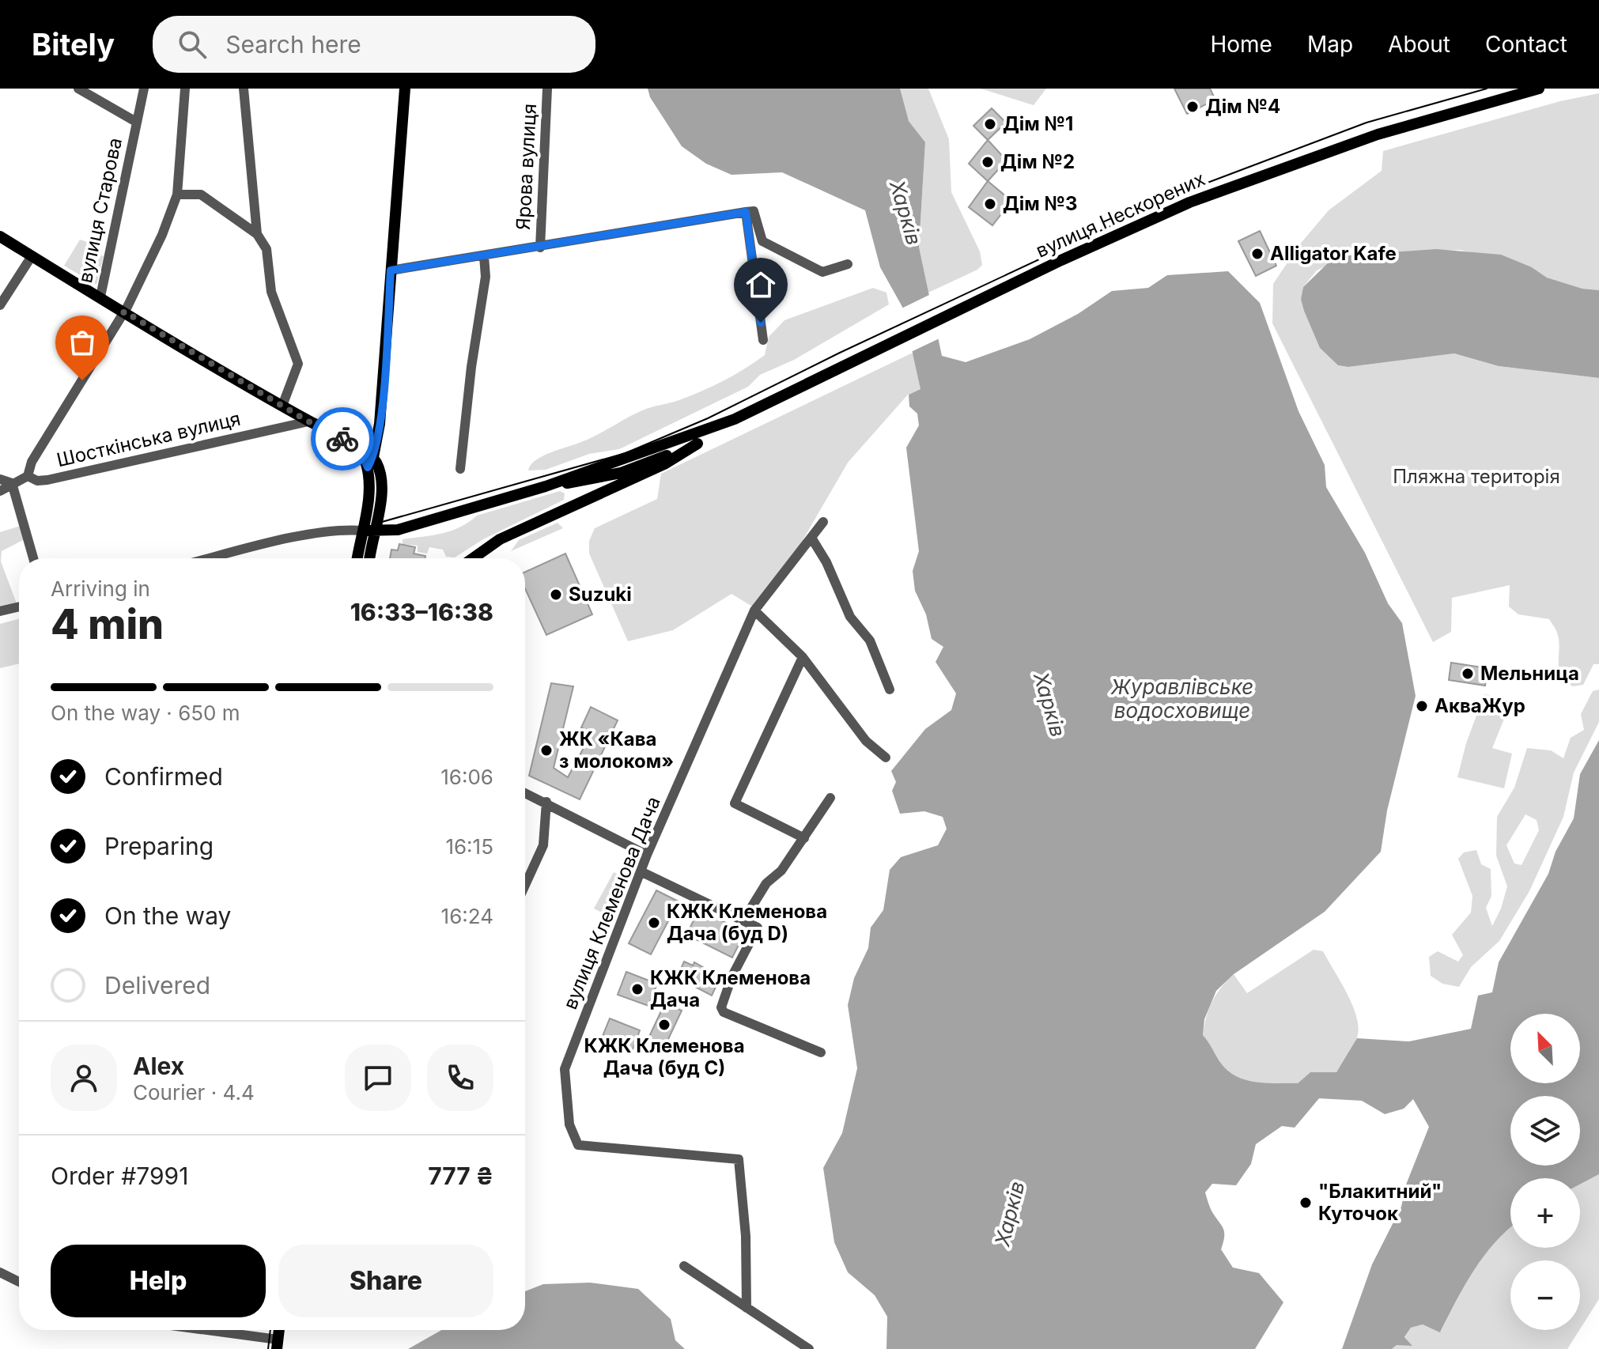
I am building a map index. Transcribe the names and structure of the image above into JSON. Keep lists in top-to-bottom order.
{
  "streets": {
    "main road": ["вулиця Нескорених"],
    "street": [
      "Ярова вулиця",
      "вулиця Старова",
      "Шосткінська вулиця",
      "вулиця Клеменова Дача"
    ]
  },
  "water": ["Харків", "Журавлівське водосховище"],
  "parks": ["Пляжна територія"],
  "places": [
    "Дім №4",
    "Дім №1",
    "Дім №2",
    "Дім №3",
    "Alligator Kafe",
    "Suzuki",
    "Мельница",
    "АкваЖур",
    "ЖК «Кава з молоком»",
    "КЖК Клеменова Дача (буд D)",
    "КЖК Клеменова Дача",
    "КЖК Клеменова Дача (буд С)",
    "\"Блакитний\" Куточок"
  ],
  "north": "top left",
  "page": {
    "header": "Bitely",
    "search": "Search here",
    "nav": [
      "Home",
      "Map",
      "About",
      "Contact"
    ],
    "heading": ["4 min", "Arriving in", "16:33–16:38"],
    "panel": [
      "Alex",
      "Courier · 4.4",
      "Order #7991",
      "777 ₴"
    ],
    "bar": "On the way · 650 m",
    "list": [
      ["Confirmed", "16:06"],
      ["Preparing", "16:15"],
      ["On the way", "16:24"],
      "Delivered"
    ],
    "map_buttons": ["+", "−"],
    "buttons": ["Help", "Share"]
  }
}
